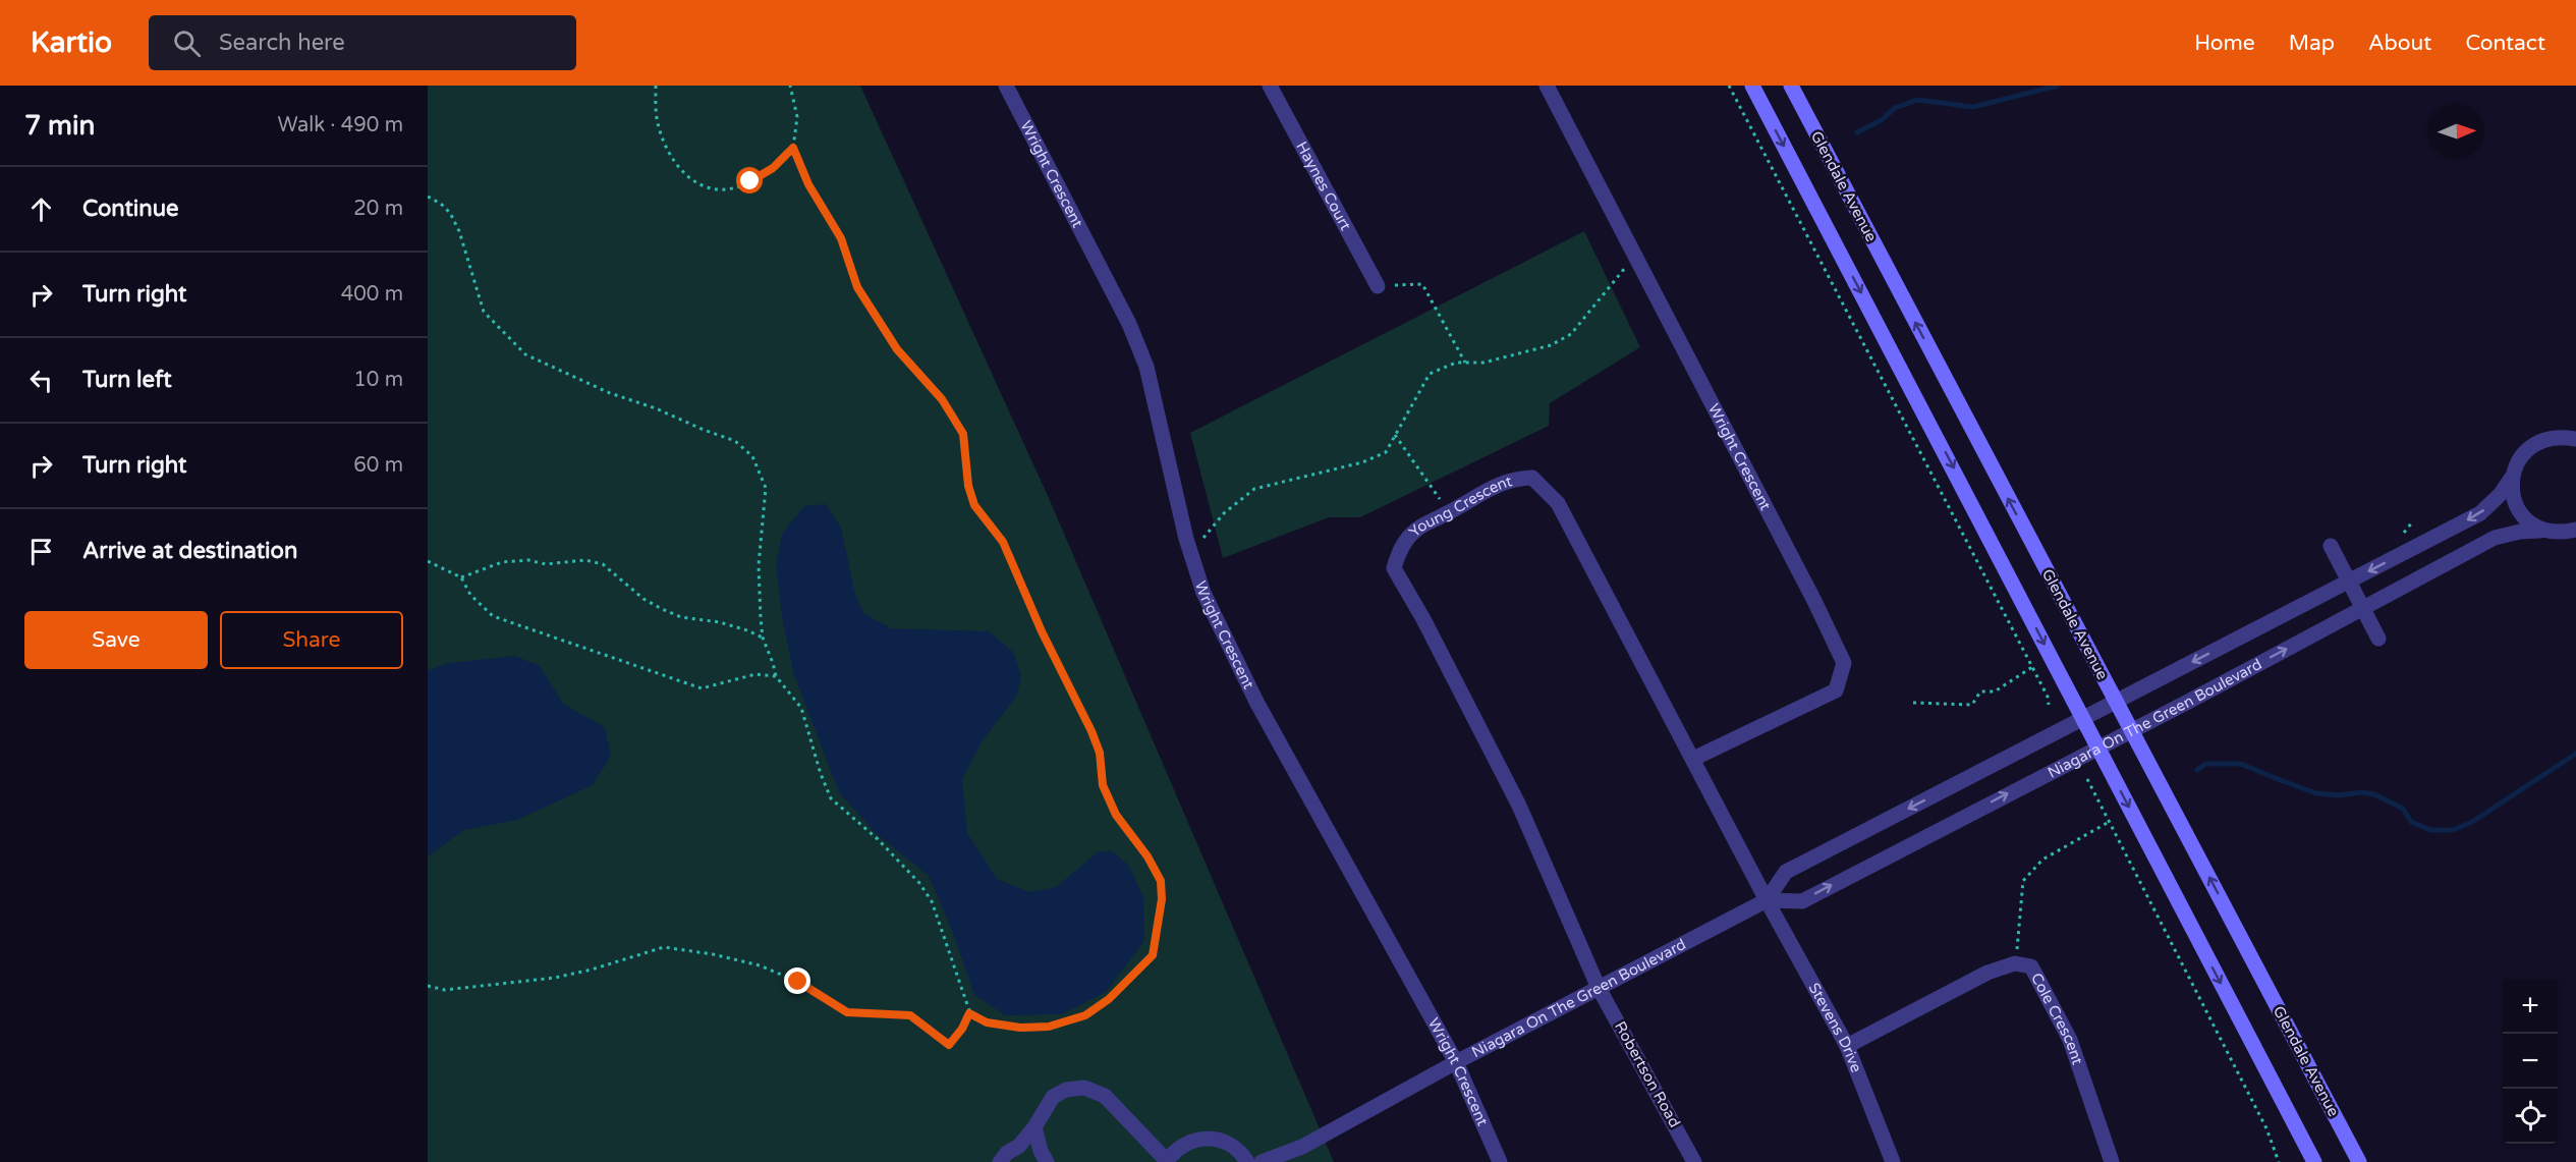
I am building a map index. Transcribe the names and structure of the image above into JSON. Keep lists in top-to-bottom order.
{
  "streets": {
    "main road": ["Glendale Avenue"],
    "street": [
      "Wright Crescent",
      "Haynes Court",
      "Young Crescent",
      "Niagara On The Green Boulevard",
      "Cole Crescent",
      "Stevens Drive",
      "Robertson Road"
    ]
  },
  "crossings": [
    ["Wright Crescent", "Young Crescent"],
    ["Wright Crescent", "Niagara On The Green Boulevard"],
    ["Glendale Avenue", "Niagara On The Green Boulevard"],
    ["Young Crescent", "Niagara On The Green Boulevard"],
    ["Young Crescent", "Stevens Drive"],
    ["Young Crescent", "Robertson Road"],
    ["Niagara On The Green Boulevard", "Stevens Drive"],
    ["Niagara On The Green Boulevard", "Robertson Road"],
    ["Cole Crescent", "Stevens Drive"]
  ],
  "north": "right",
  "page": {
    "header": "Kartio",
    "search": "Search here",
    "nav": [
      "Home",
      "Map",
      "About",
      "Contact"
    ],
    "heading": ["7 min", "Walk · 490 m"],
    "list": [
      ["Continue", "20 m"],
      ["Turn right", "400 m"],
      ["Turn left", "10 m"],
      ["Turn right", "60 m"],
      "Arrive at destination"
    ],
    "buttons": ["Save", "Share"],
    "map_buttons": ["+", "−"]
  }
}
